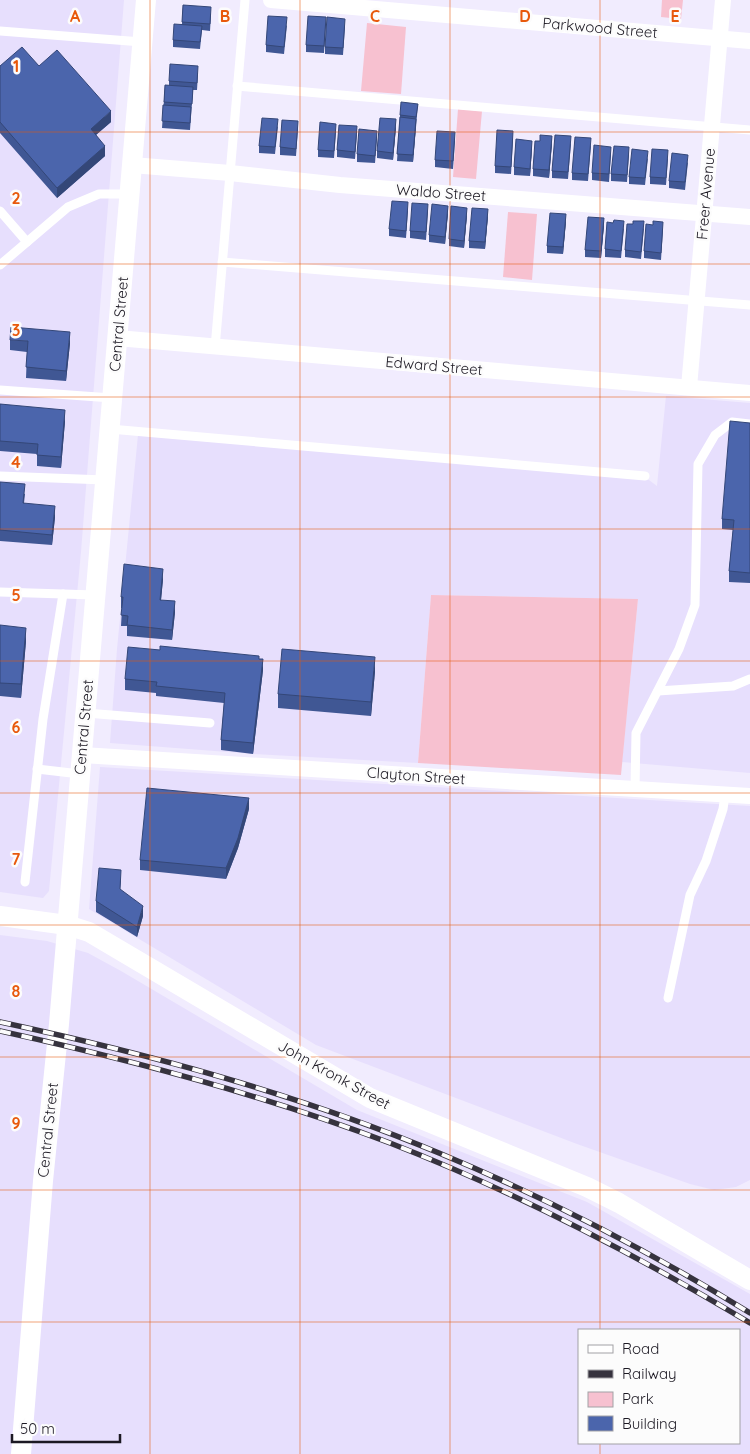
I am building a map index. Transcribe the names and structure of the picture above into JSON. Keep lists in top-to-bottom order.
{
  "streets": {
    "street": [
      "Parkwood Street",
      "Waldo Street",
      "Freer Avenue",
      "Central Street",
      "Edward Street",
      "Clayton Street",
      "John Kronk Street"
    ]
  },
  "crossings": [
    ["Parkwood Street", "Freer Avenue"],
    ["Waldo Street", "Freer Avenue"],
    ["Waldo Street", "Central Street"],
    ["Freer Avenue", "Edward Street"],
    ["Central Street", "Edward Street"],
    ["Central Street", "Clayton Street"],
    ["Central Street", "John Kronk Street"]
  ],
  "legend": [
    "Road",
    "Railway",
    "Park",
    "Building"
  ],
  "scale_bar": "50 m",
  "grid": {
    "columns": [
      "A",
      "B",
      "C",
      "D",
      "E"
    ],
    "rows": [
      "1",
      "2",
      "3",
      "4",
      "5",
      "6",
      "7",
      "8",
      "9"
    ]
  }
}
